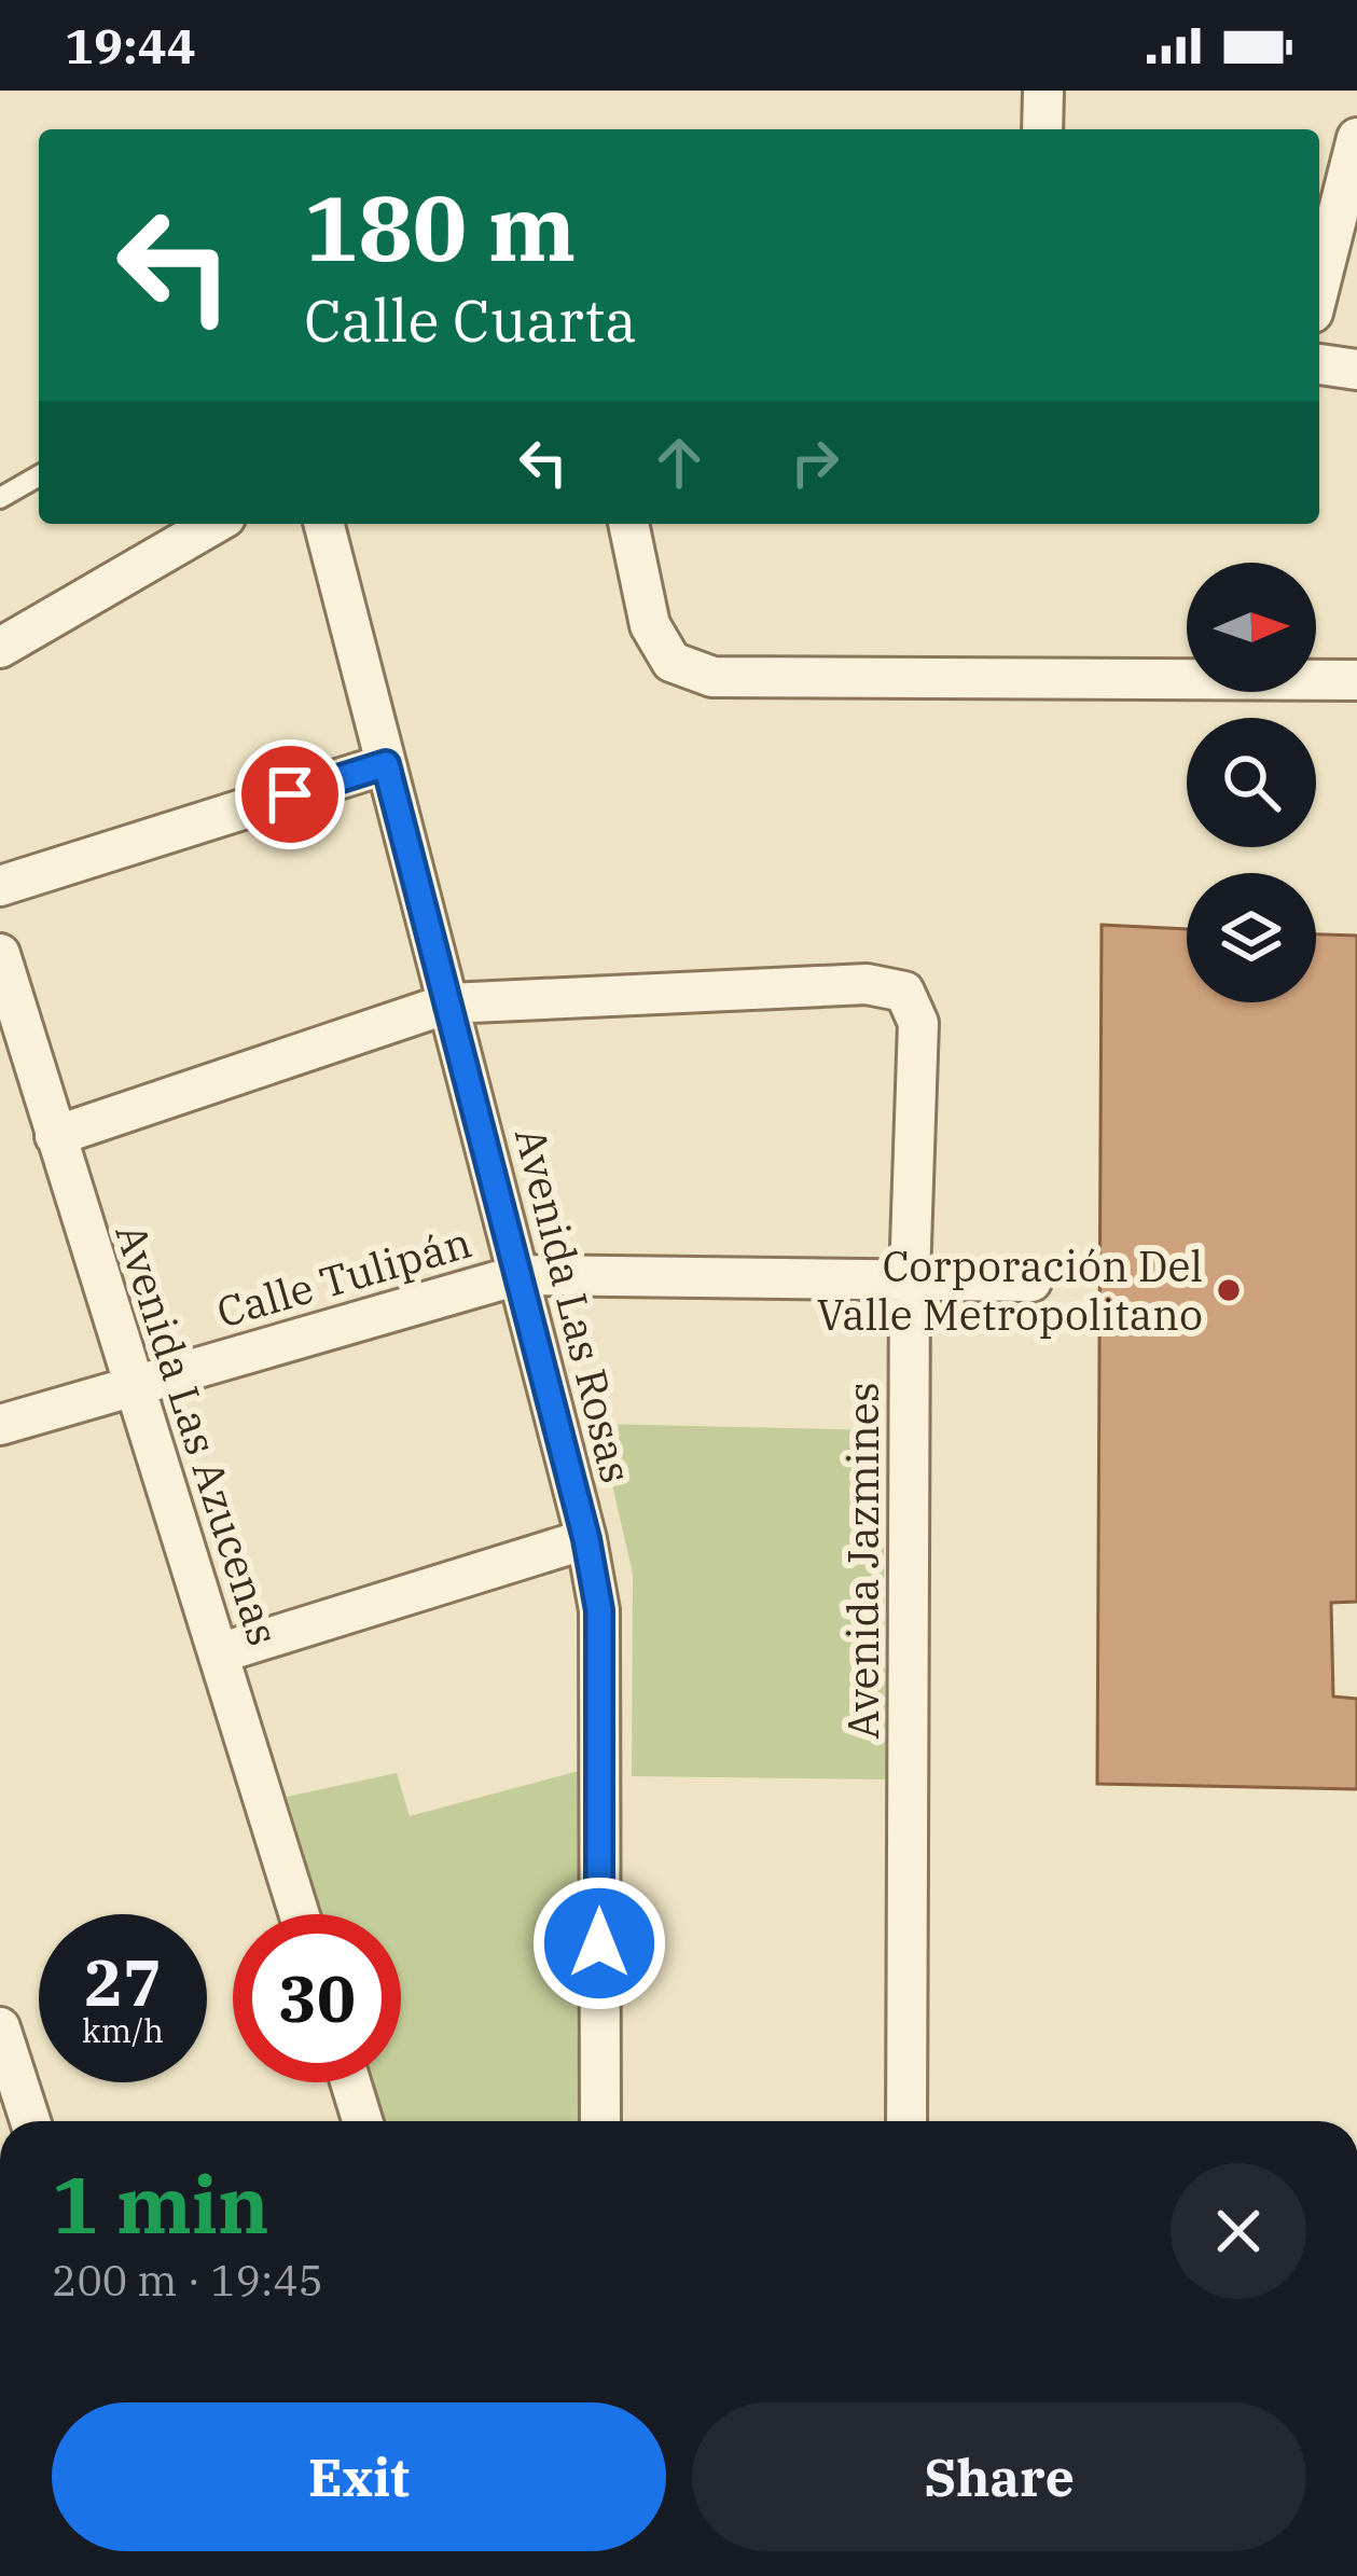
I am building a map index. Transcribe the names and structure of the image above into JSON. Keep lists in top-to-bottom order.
{
  "streets": {
    "street": [
      "Calle Tulipán",
      "Avenida Las Rosas",
      "Avenida Las Azucenas",
      "Avenida Jazmines"
    ]
  },
  "crossings": [
    ["Calle Tulipán", "Avenida Las Rosas"],
    ["Calle Tulipán", "Avenida Las Azucenas"],
    ["Calle Tulipán", "Avenida Jazmines"],
    ["Avenida Las Rosas", "Avenida Jazmines"]
  ],
  "places": ["Corporación Del Valle Metropolitano"],
  "north": "right",
  "page": {
    "status": "19:44",
    "turn": ["180 m", "Calle Cuarta"],
    "speed": "27 km/h",
    "limit": "30",
    "heading": ["1 min", "200 m · 19:45"],
    "buttons": ["Exit", "Share"]
  }
}
